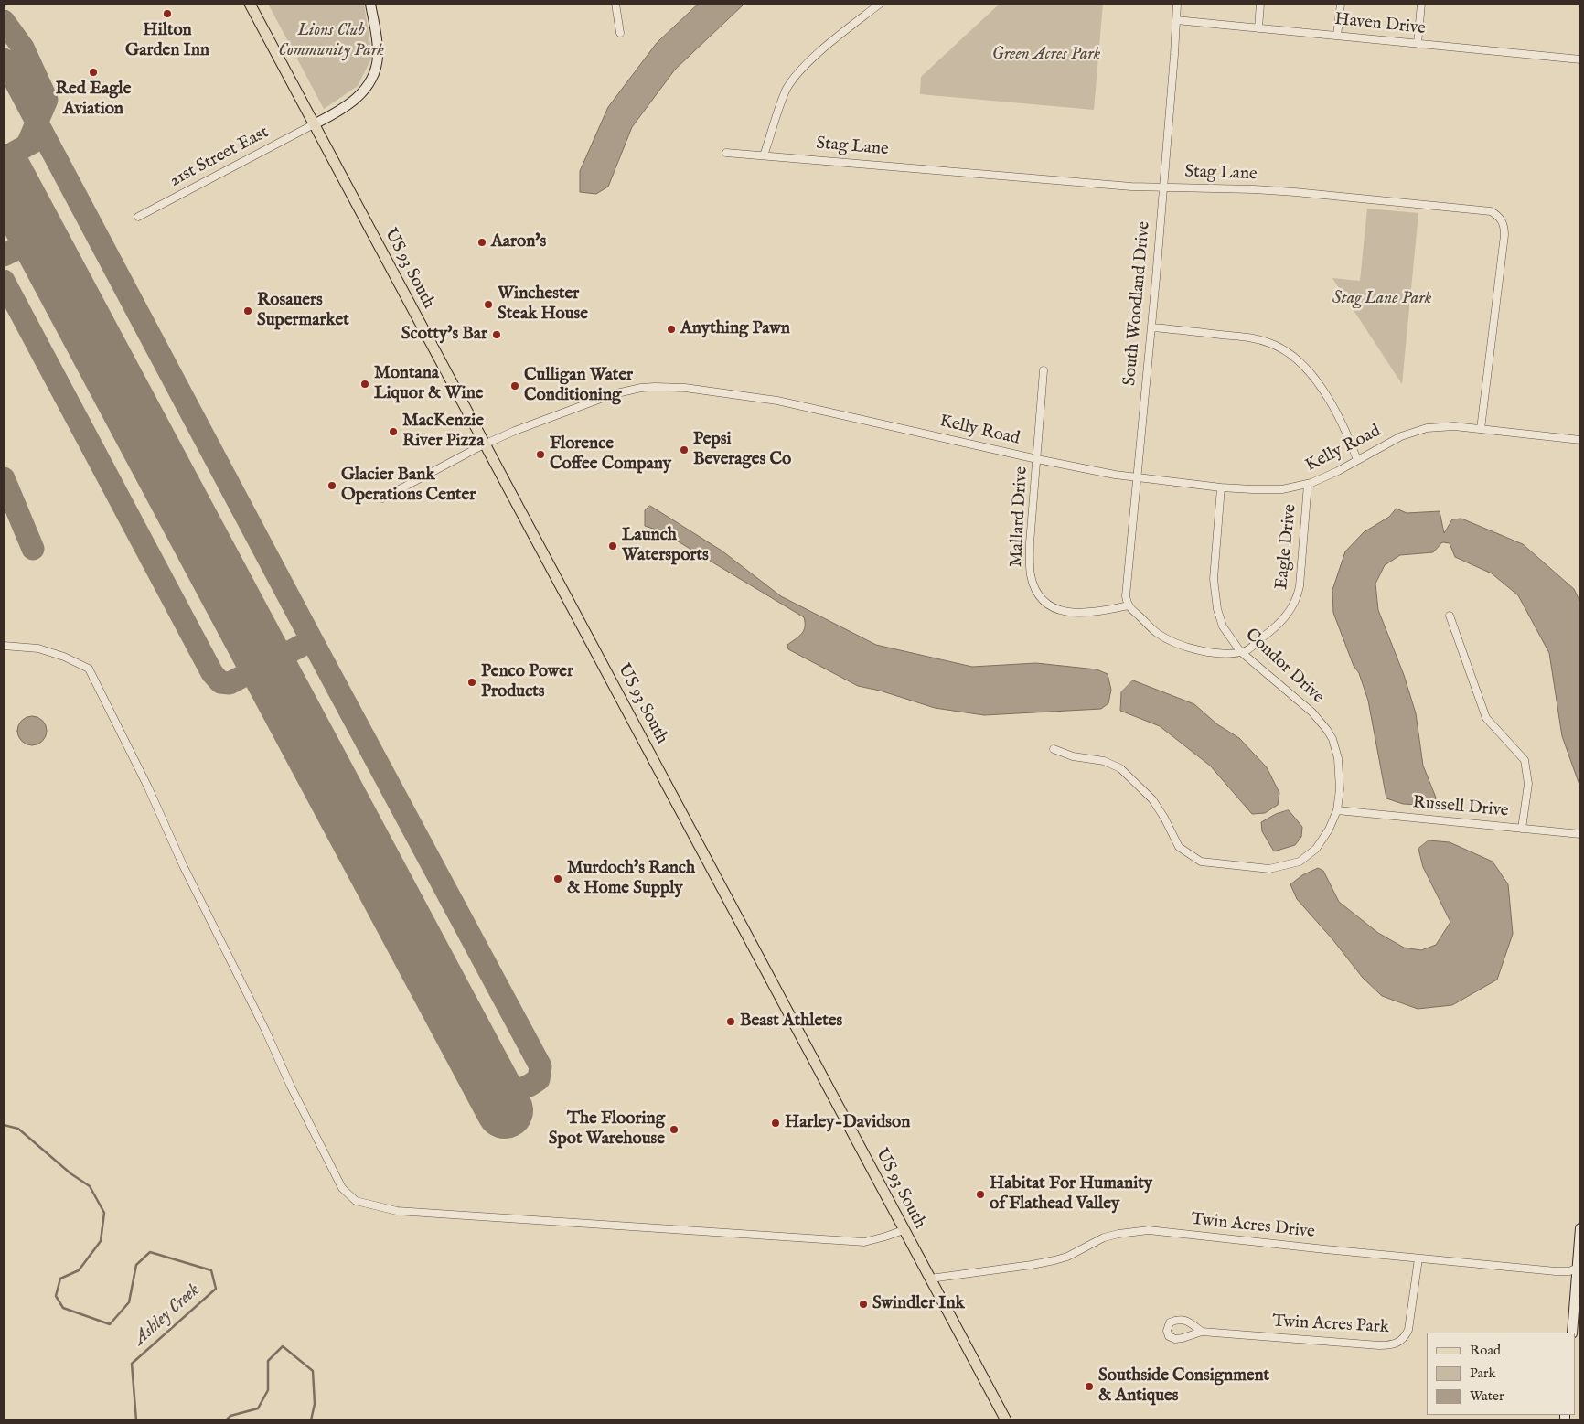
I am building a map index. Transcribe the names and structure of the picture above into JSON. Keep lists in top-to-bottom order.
{
  "streets": {
    "main road": ["US 93 South"],
    "street": [
      "Haven Drive",
      "Stag Lane",
      "21st Street East",
      "South Woodland Drive",
      "Kelly Road",
      "Mallard Drive",
      "Eagle Drive",
      "Condor Drive",
      "Russell Drive",
      "Twin Acres Drive",
      "Twin Acres Park"
    ]
  },
  "crossings": [
    ["Haven Drive", "South Woodland Drive"],
    ["Stag Lane", "South Woodland Drive"],
    ["Stag Lane", "Kelly Road"],
    ["21st Street East", "US 93 South"],
    ["US 93 South", "Kelly Road"],
    ["US 93 South", "Twin Acres Drive"],
    ["South Woodland Drive", "Kelly Road"],
    ["South Woodland Drive", "Mallard Drive"],
    ["South Woodland Drive", "Eagle Drive"],
    ["Kelly Road", "Mallard Drive"],
    ["Kelly Road", "Eagle Drive"],
    ["Kelly Road", "Condor Drive"],
    ["Mallard Drive", "Eagle Drive"],
    ["Eagle Drive", "Condor Drive"],
    ["Condor Drive", "Russell Drive"],
    ["Twin Acres Drive", "Twin Acres Park"]
  ],
  "water": ["Ashley Creek"],
  "parks": ["Lions Club Community Park", "Green Acres Park", "Stag Lane Park"],
  "places": [
    "Hilton Garden Inn",
    "Red Eagle Aviation",
    "Aaron's",
    "Winchester Steak House",
    "Rosauers Supermarket",
    "Anything Pawn",
    "Scotty's Bar",
    "Montana Liquor & Wine",
    "Culligan Water Conditioning",
    "MacKenzie River Pizza",
    "Pepsi Beverages Co",
    "Florence Coffee Company",
    "Glacier Bank Operations Center",
    "Launch Watersports",
    "Penco Power Products",
    "Murdoch's Ranch & Home Supply",
    "Beast Athletes",
    "Harley-Davidson",
    "The Flooring Spot Warehouse",
    "Habitat For Humanity of Flathead Valley",
    "Swindler Ink",
    "Southside Consignment & Antiques"
  ],
  "legend": ["Road", "Park", "Water"]
}
